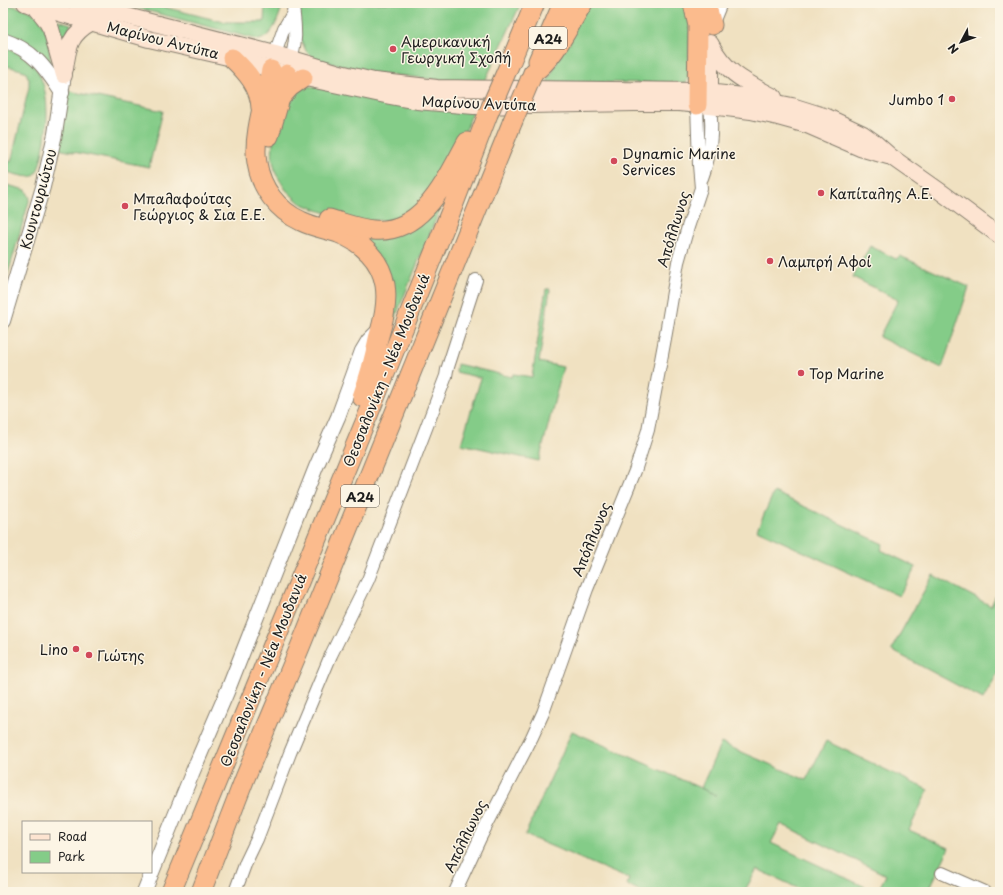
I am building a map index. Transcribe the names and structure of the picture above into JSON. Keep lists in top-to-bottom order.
{
  "streets": {
    "highway": ["Α24", "Θεσσαλονίκη - Νέα Μουδανιά"],
    "main road": ["Μαρίνου Αντύπα"],
    "street": ["Κουντουριώτου", "Απόλλωνος"]
  },
  "crossings": [
    ["Μαρίνου Αντύπα", "Απόλλωνος"]
  ],
  "places": [
    "Αμερικανική Γεωργική Σχολή",
    "Jumbo 1",
    "Dynamic Marine Services",
    "Καπίταλης Α.Ε.",
    "Μπαλαφούτας Γεώργιος & Σια Ε.Ε.",
    "Λαμπρή Αφοί",
    "Top Marine",
    "Lino",
    "Γιώτης"
  ],
  "legend": ["Road", "Park"],
  "north": "bottom left"
}
